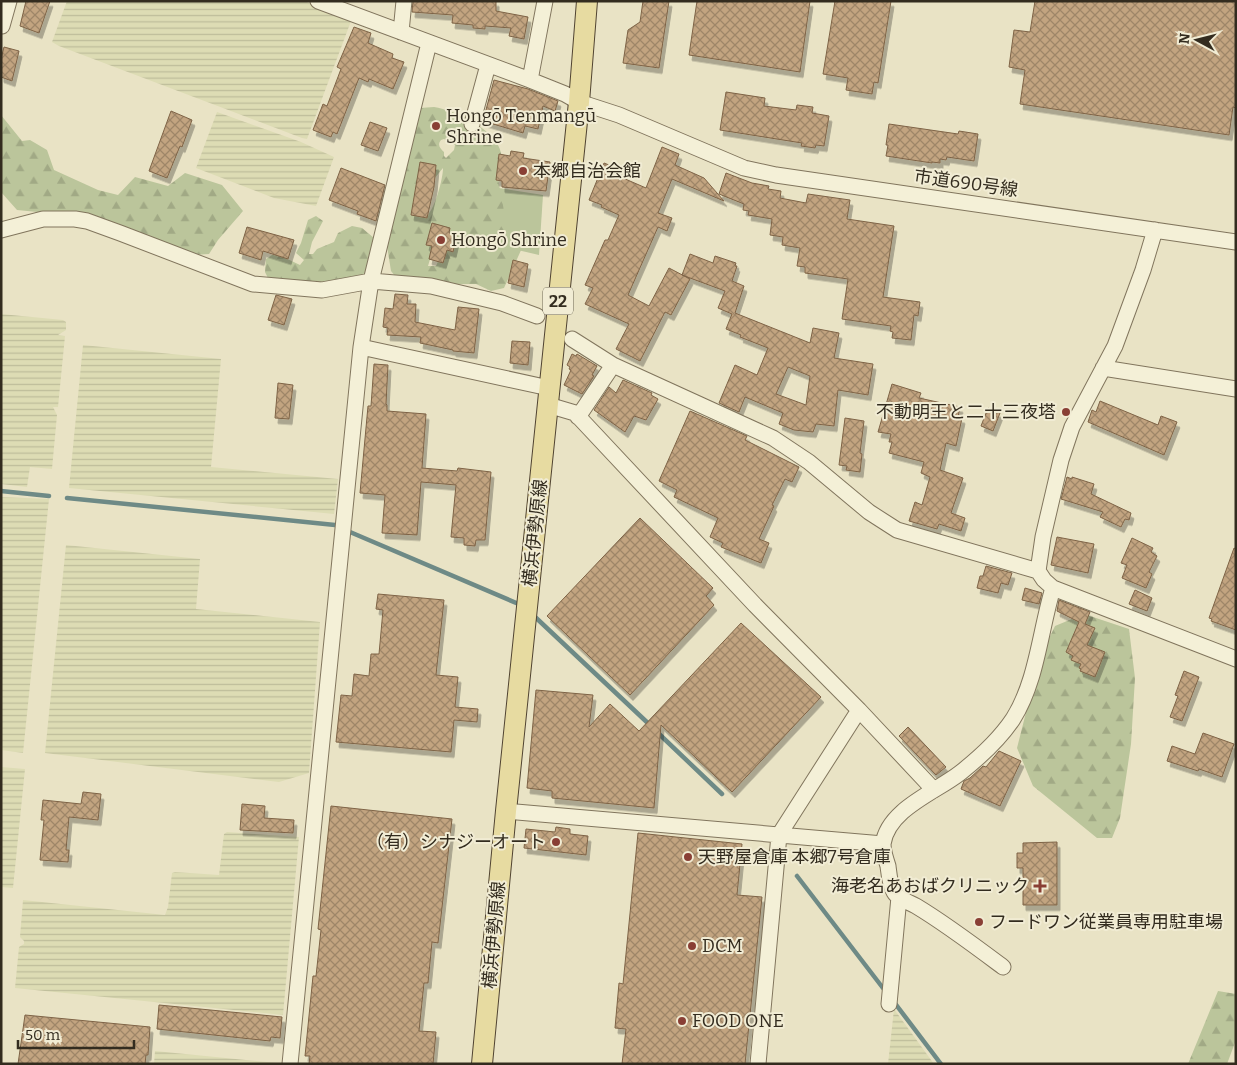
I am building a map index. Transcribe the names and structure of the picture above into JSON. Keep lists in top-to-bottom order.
{
  "streets": {
    "main road": ["22", "横浜伊勢原線"],
    "street": ["市道690号線"]
  },
  "crossings": [
    ["市道690号線", "横浜伊勢原線"]
  ],
  "places": {
    "other": [
      "Hongō Tenmangū Shrine",
      "本郷自治会館",
      "Hongō Shrine",
      "不動明王と二十三夜塔",
      "（有）シナジーオート",
      "天野屋倉庫 本郷7号倉庫",
      "フードワン従業員専用駐車場",
      "DCM",
      "FOOD ONE"
    ],
    "health": ["海老名あおばクリニック"]
  },
  "scale_bar": "50 m",
  "north": "left"
}
